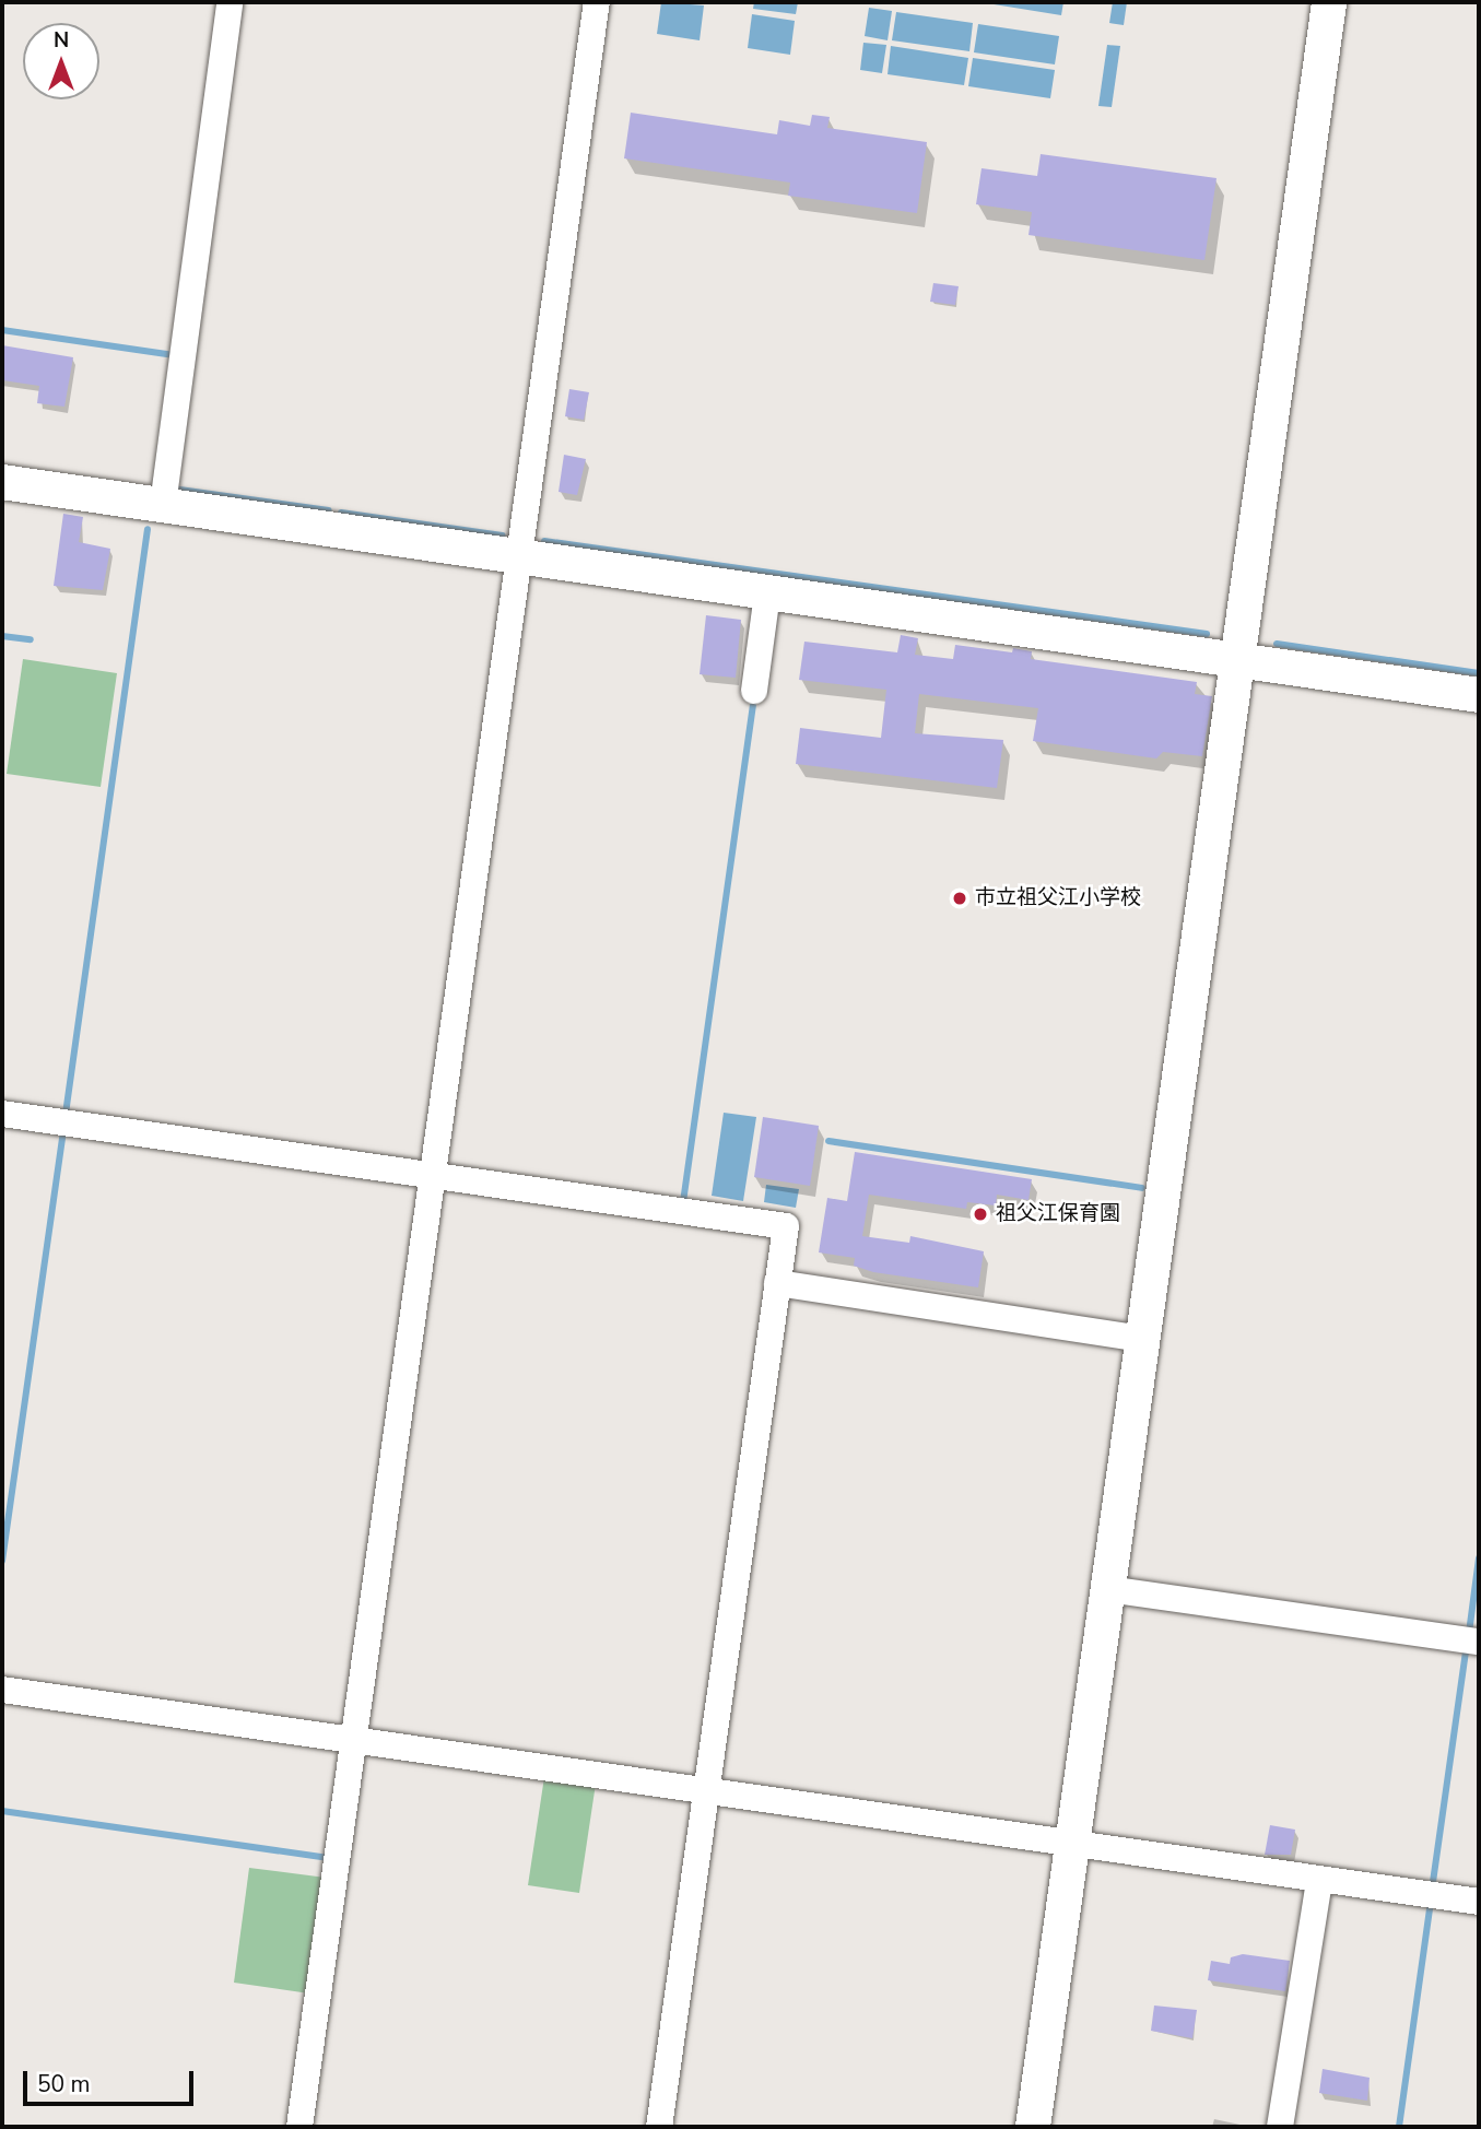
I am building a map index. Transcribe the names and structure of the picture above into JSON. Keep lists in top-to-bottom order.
{
  "places": ["市立祖父江小学校", "祖父江保育園"],
  "scale_bar": "50 m",
  "north": "top"
}
